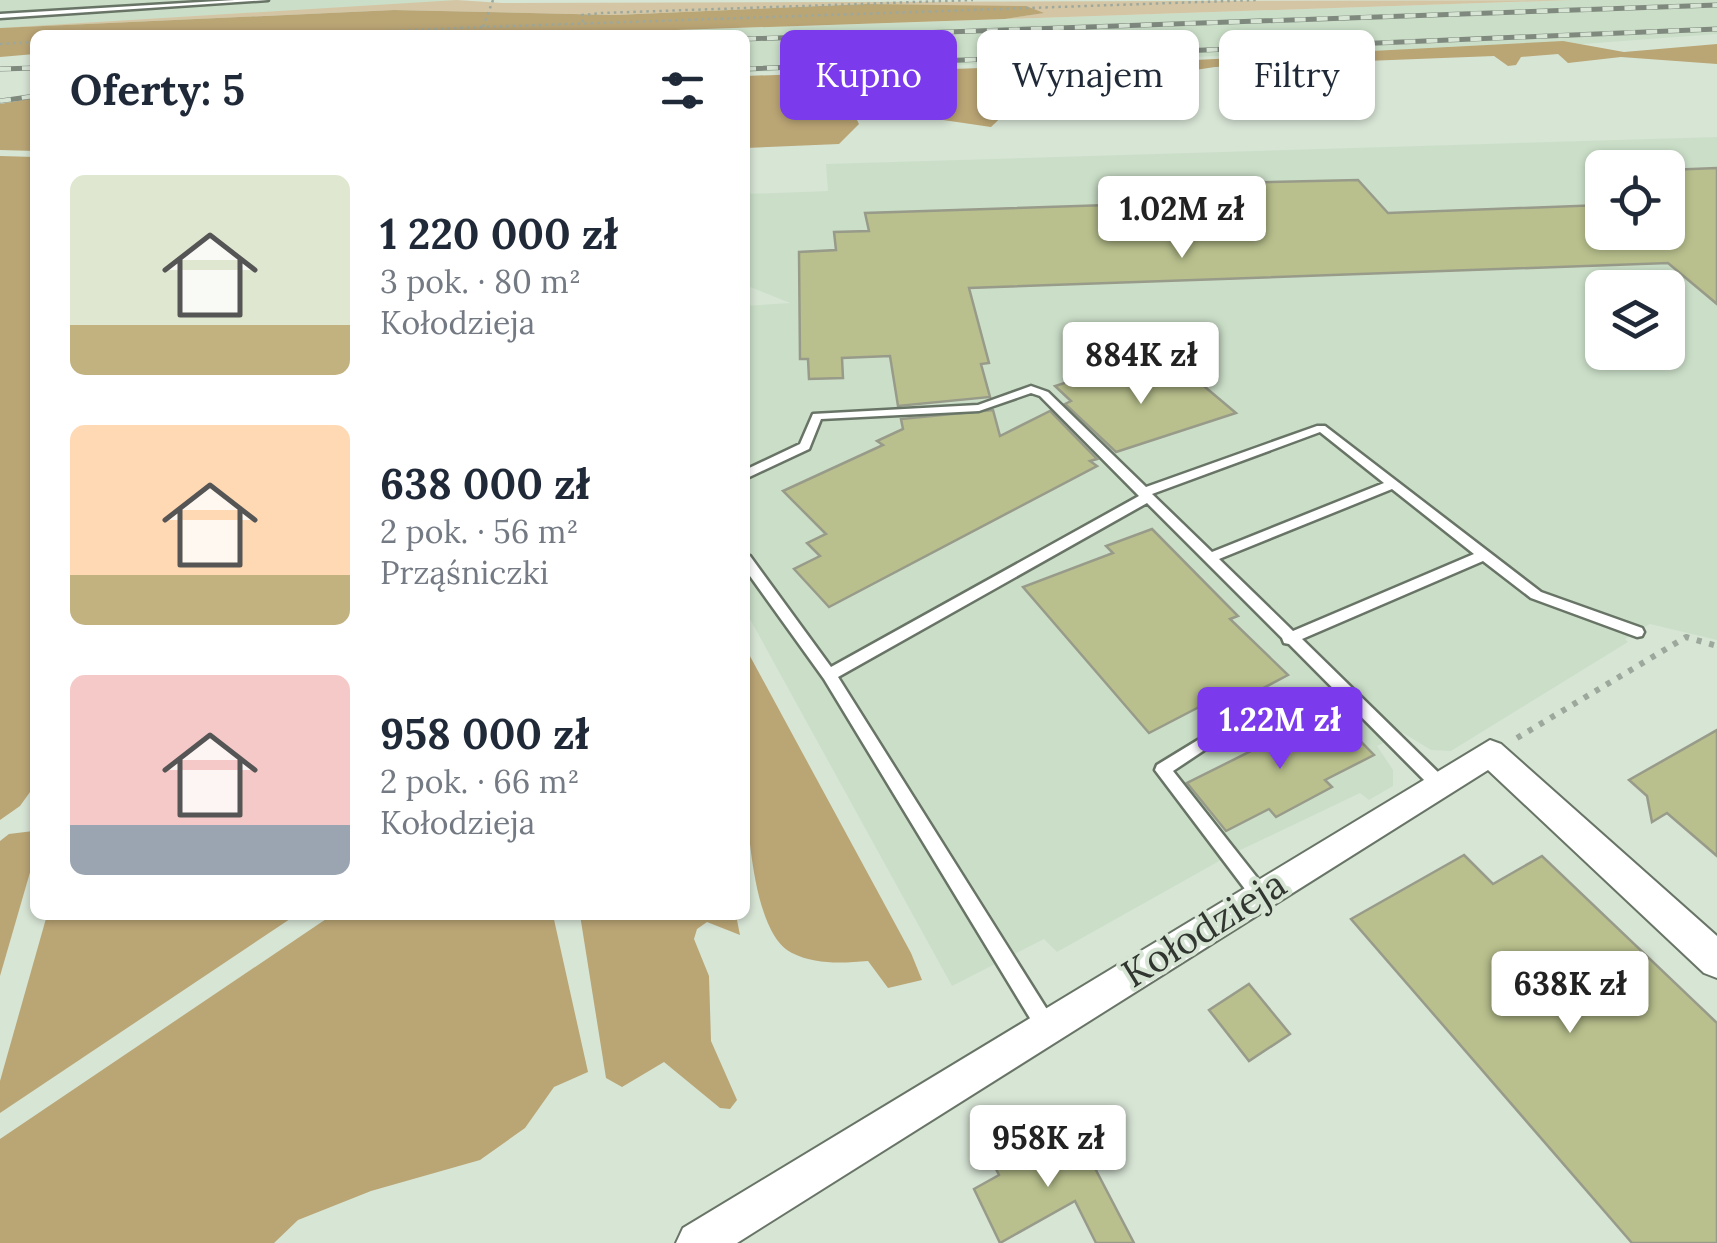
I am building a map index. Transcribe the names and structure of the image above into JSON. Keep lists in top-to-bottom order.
{
  "streets": {
    "street": ["Kołodzieja"]
  },
  "page": {
    "chip": ["Kupno", "Wynajem", "Filtry"],
    "heading": "Oferty: 5",
    "list": [
      {
        "name": "1 220 000 zł",
        "note": "3 pok. · 80 m² · Kołodzieja"
      },
      {
        "name": "638 000 zł",
        "note": "2 pok. · 56 m² · Prząśniczki"
      },
      {
        "name": "958 000 zł",
        "note": "2 pok. · 66 m² · Kołodzieja"
      }
    ],
    "price": [
      "1.02M zł",
      "884K zł",
      "1.22M zł",
      "638K zł",
      "958K zł"
    ]
  }
}
